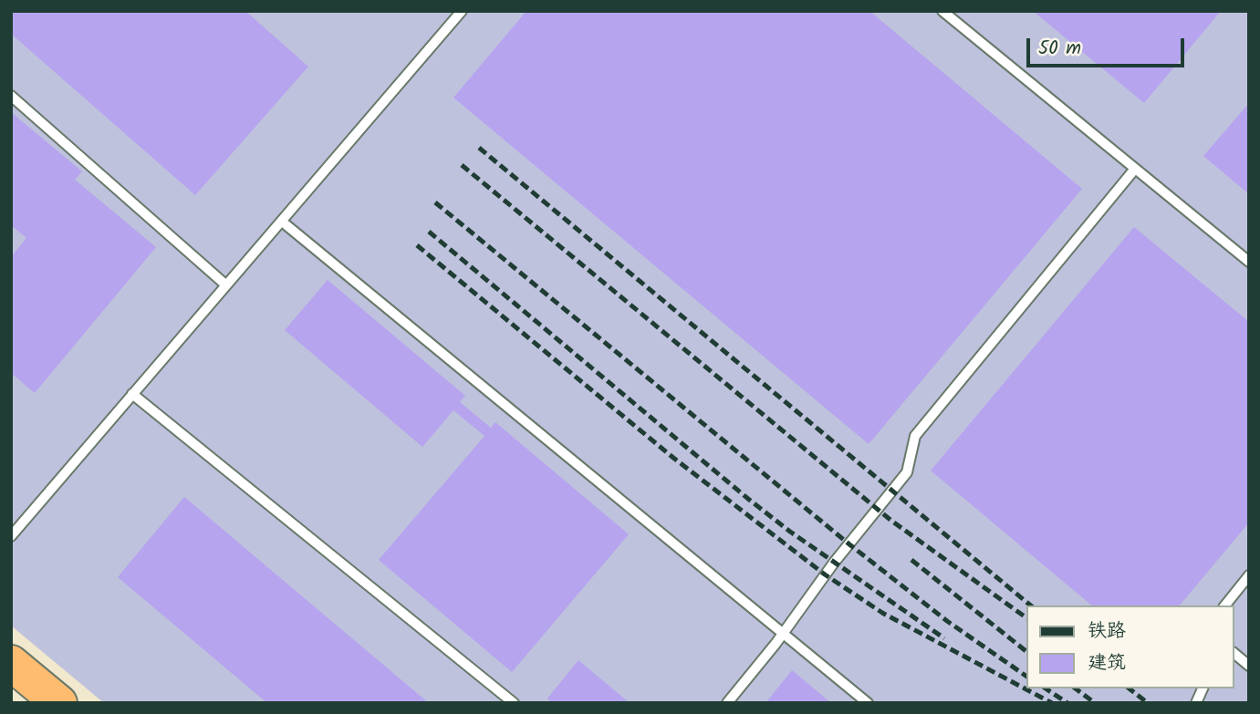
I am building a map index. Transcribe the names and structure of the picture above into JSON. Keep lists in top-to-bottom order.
{
  "legend": ["铁路", "建筑"],
  "scale_bar": "50 m"
}
